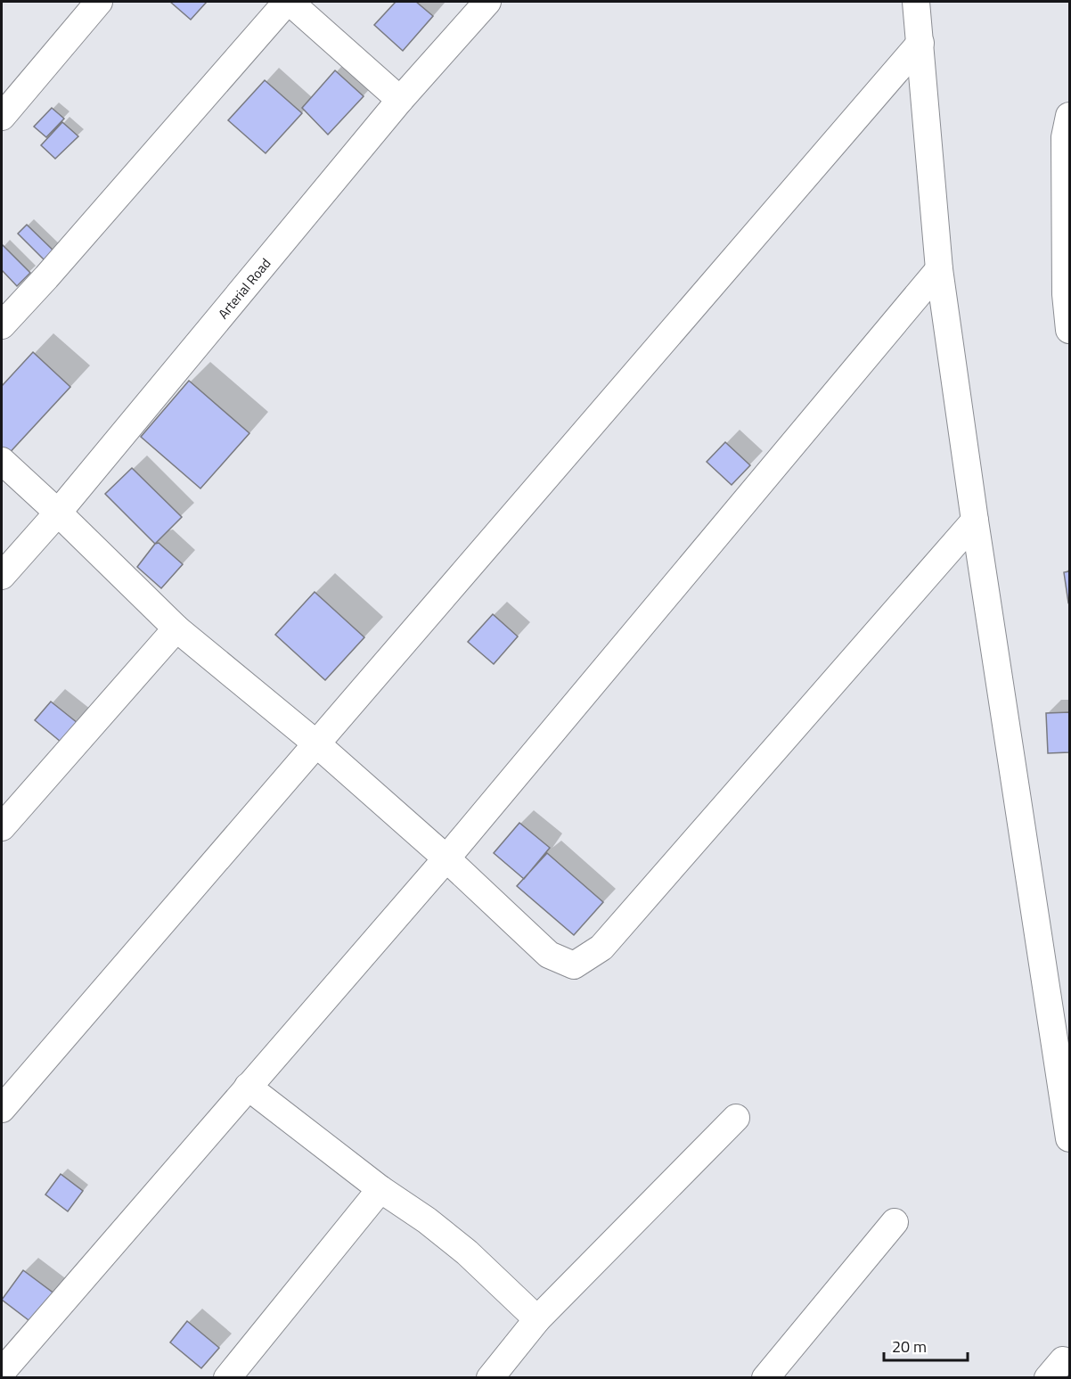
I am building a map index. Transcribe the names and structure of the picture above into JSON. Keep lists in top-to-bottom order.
{
  "streets": {
    "street": ["Arterial Road"]
  },
  "scale_bar": "20 m"
}
